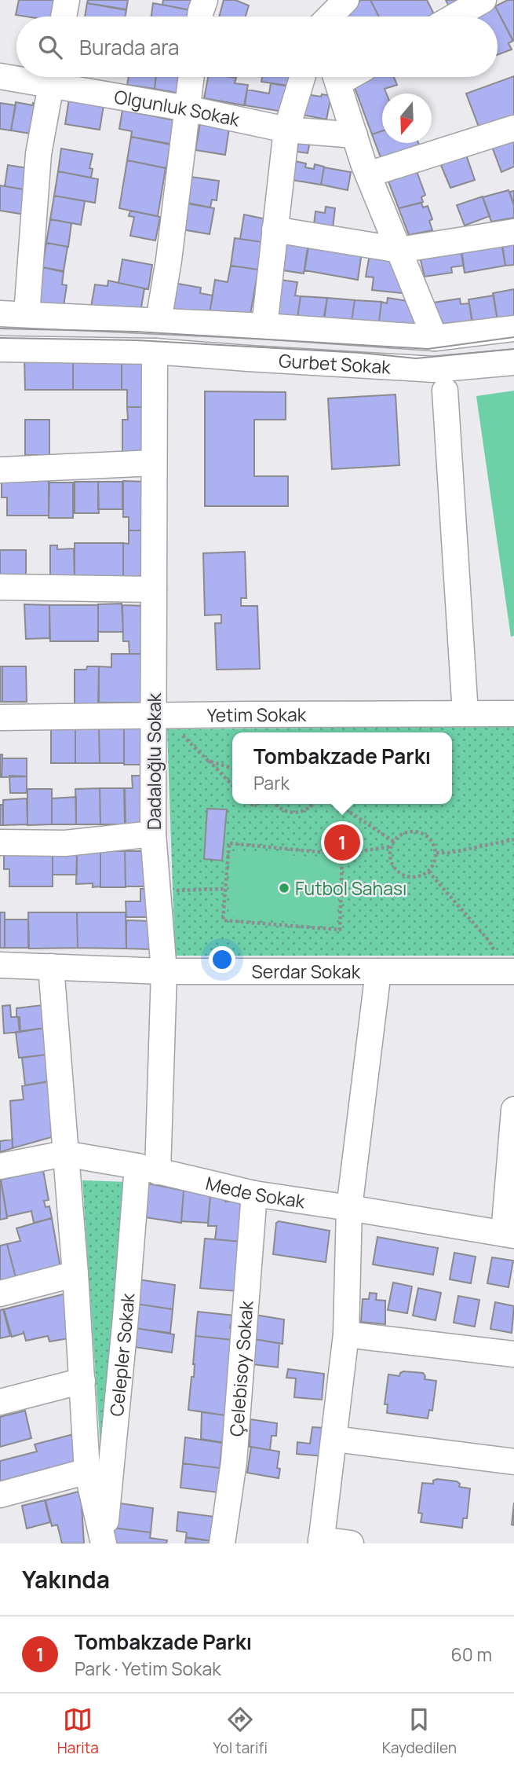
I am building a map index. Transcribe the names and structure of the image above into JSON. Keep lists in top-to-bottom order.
{
  "streets": {
    "street": [
      "Olgunluk Sokak",
      "Gurbet Sokak",
      "Yetim Sokak",
      "Dadaloğlu Sokak",
      "Serdar Sokak",
      "Mede Sokak",
      "Celepler Sokak",
      "Çelebisoy Sokak"
    ]
  },
  "crossings": [
    ["Gurbet Sokak", "Dadaloğlu Sokak"],
    ["Yetim Sokak", "Dadaloğlu Sokak"],
    ["Dadaloğlu Sokak", "Serdar Sokak"],
    ["Dadaloğlu Sokak", "Mede Sokak"],
    ["Dadaloğlu Sokak", "Celepler Sokak"],
    ["Mede Sokak", "Celepler Sokak"],
    ["Mede Sokak", "Çelebisoy Sokak"]
  ],
  "places": ["Futbol Sahası"],
  "north": "bottom",
  "page": {
    "search": "Burada ara",
    "popup": ["Tombakzade Parkı", "Park"],
    "pins": "1",
    "heading": "Yakında",
    "list": [
      {
        "mark": "1",
        "name": "Tombakzade Parkı",
        "note": "Park · Yetim Sokak",
        "value": "60 m"
      }
    ],
    "nav": ["Harita", "Yol tarifi", "Kaydedilen"]
  }
}
